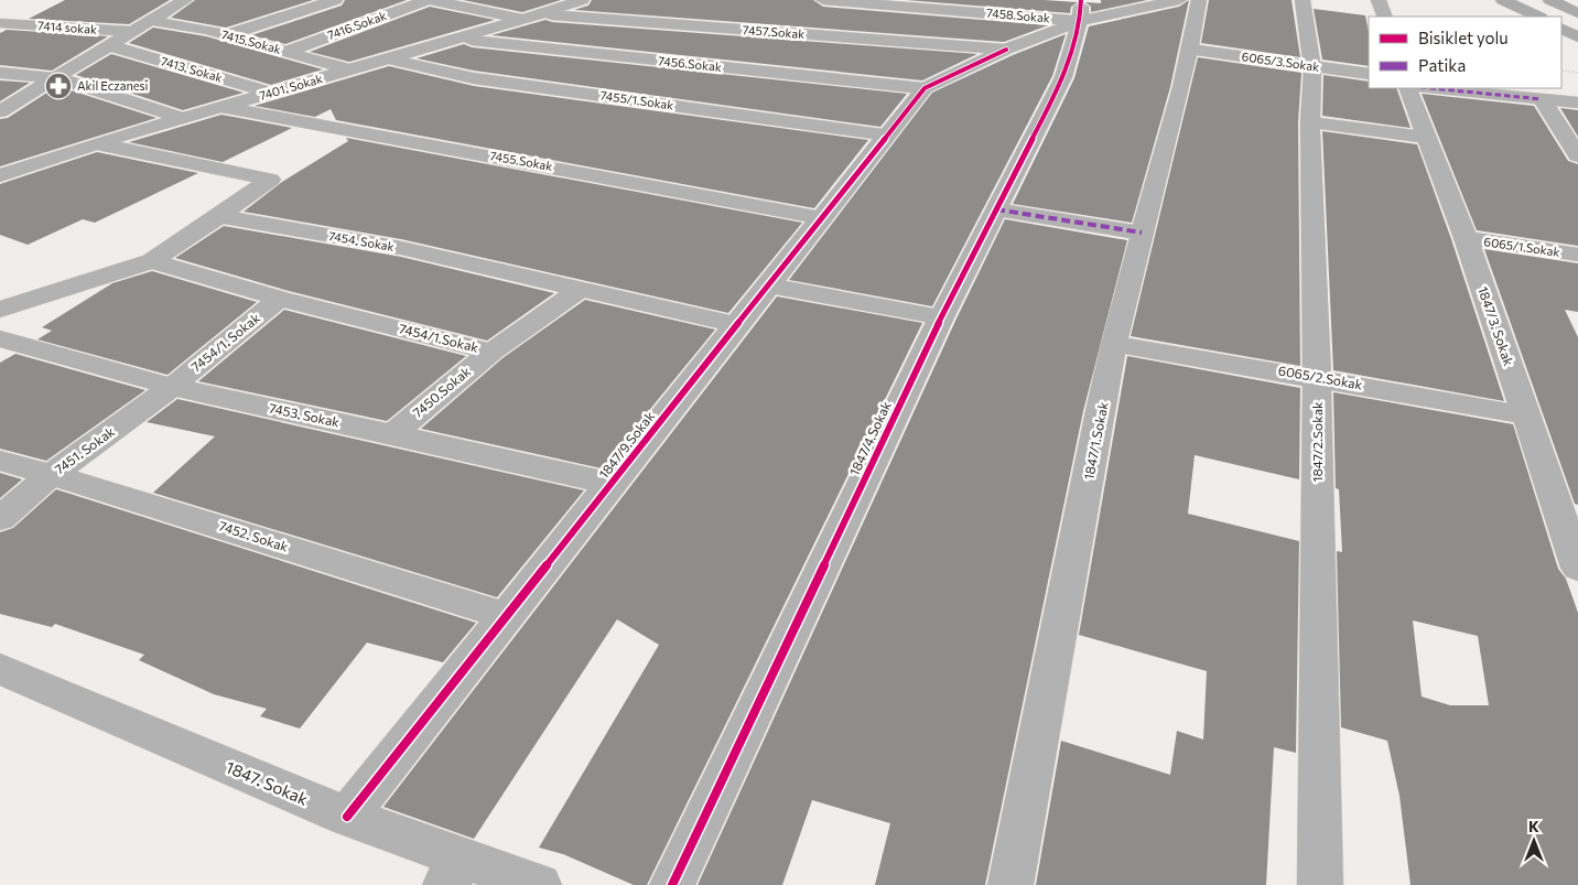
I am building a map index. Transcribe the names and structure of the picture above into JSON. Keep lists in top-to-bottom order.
{
  "streets": {
    "street": [
      "7458.Sokak",
      "7416.Sokak",
      "7414 sokak",
      "7457.Sokak",
      "7415.Sokak",
      "6065/3.Sokak",
      "7456.Sokak",
      "7413. Sokak",
      "7401. Sokak",
      "7455/1.Sokak",
      "7455.Sokak",
      "7454. Sokak",
      "6065/1.Sokak",
      "1847/3. Sokak",
      "7454/1.Sokak",
      "7454/1. Sokak",
      "6065/2.Sokak",
      "7450.Sokak",
      "7453. Sokak",
      "1847/4.Sokak",
      "1847/1.Sokak",
      "1847/2.Sokak",
      "1847/9.Sokak",
      "7451. Sokak",
      "7452. Sokak",
      "1847. Sokak"
    ]
  },
  "crossings": [
    ["7458.Sokak", "1847/4.Sokak"],
    ["7416.Sokak", "7415.Sokak"],
    ["7457.Sokak", "7401. Sokak"],
    ["7415.Sokak", "7401. Sokak"],
    ["6065/3.Sokak", "1847/1.Sokak"],
    ["6065/3.Sokak", "1847/2.Sokak"],
    ["7456.Sokak", "7401. Sokak"],
    ["7456.Sokak", "1847/9.Sokak"],
    ["7413. Sokak", "7401. Sokak"],
    ["7401. Sokak", "7455/1.Sokak"],
    ["7401. Sokak", "7455.Sokak"],
    ["7455/1.Sokak", "1847/9.Sokak"],
    ["7455.Sokak", "1847/9.Sokak"],
    ["7454. Sokak", "7454/1.Sokak"],
    ["7454. Sokak", "1847/9.Sokak"],
    ["6065/1.Sokak", "1847/3. Sokak"],
    ["1847/3. Sokak", "6065/2.Sokak"],
    ["7454/1.Sokak", "7454/1. Sokak"],
    ["7454/1.Sokak", "7450.Sokak"],
    ["7454/1. Sokak", "7453. Sokak"],
    ["7454/1. Sokak", "7451. Sokak"],
    ["6065/2.Sokak", "1847/1.Sokak"],
    ["6065/2.Sokak", "1847/2.Sokak"],
    ["7450.Sokak", "7453. Sokak"],
    ["7453. Sokak", "1847/9.Sokak"],
    ["7453. Sokak", "7451. Sokak"],
    ["1847/9.Sokak", "7452. Sokak"],
    ["1847/9.Sokak", "1847. Sokak"],
    ["7451. Sokak", "7452. Sokak"]
  ],
  "places": {
    "pharmacy": ["Akil Eczanesi"]
  },
  "legend": ["Bisiklet yolu", "Patika"],
  "north": "top"
}
